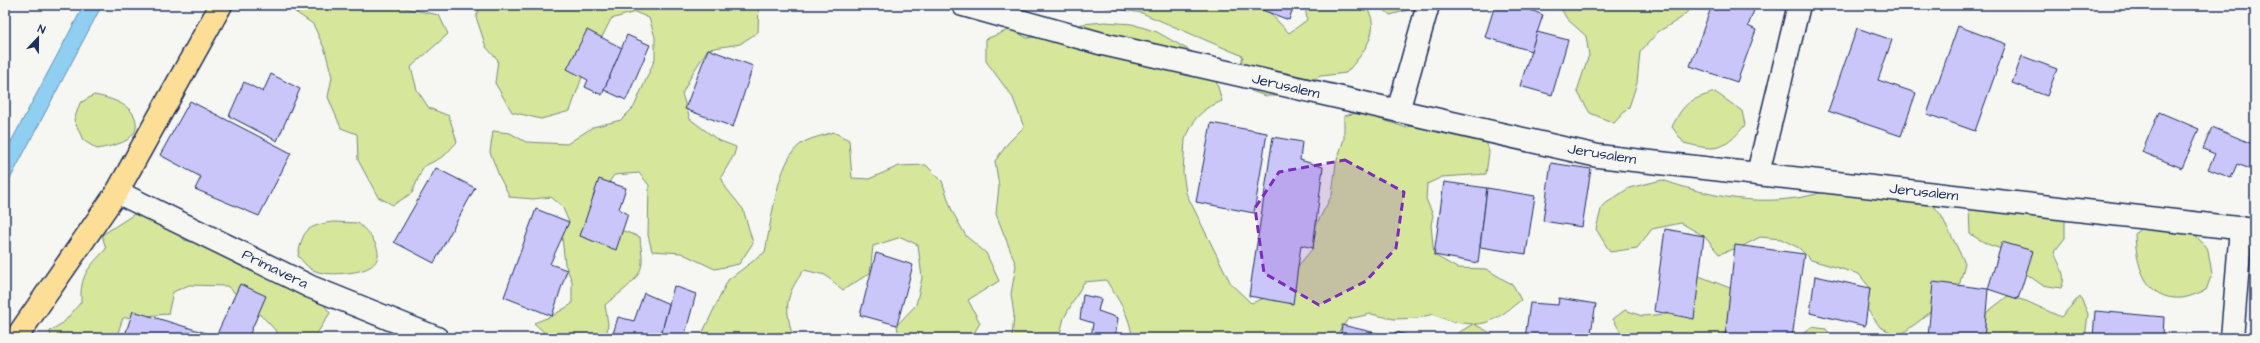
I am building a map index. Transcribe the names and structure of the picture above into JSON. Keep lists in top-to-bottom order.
{
  "streets": {
    "street": ["Jerusalem", "Primavera"]
  },
  "north": "top"
}
